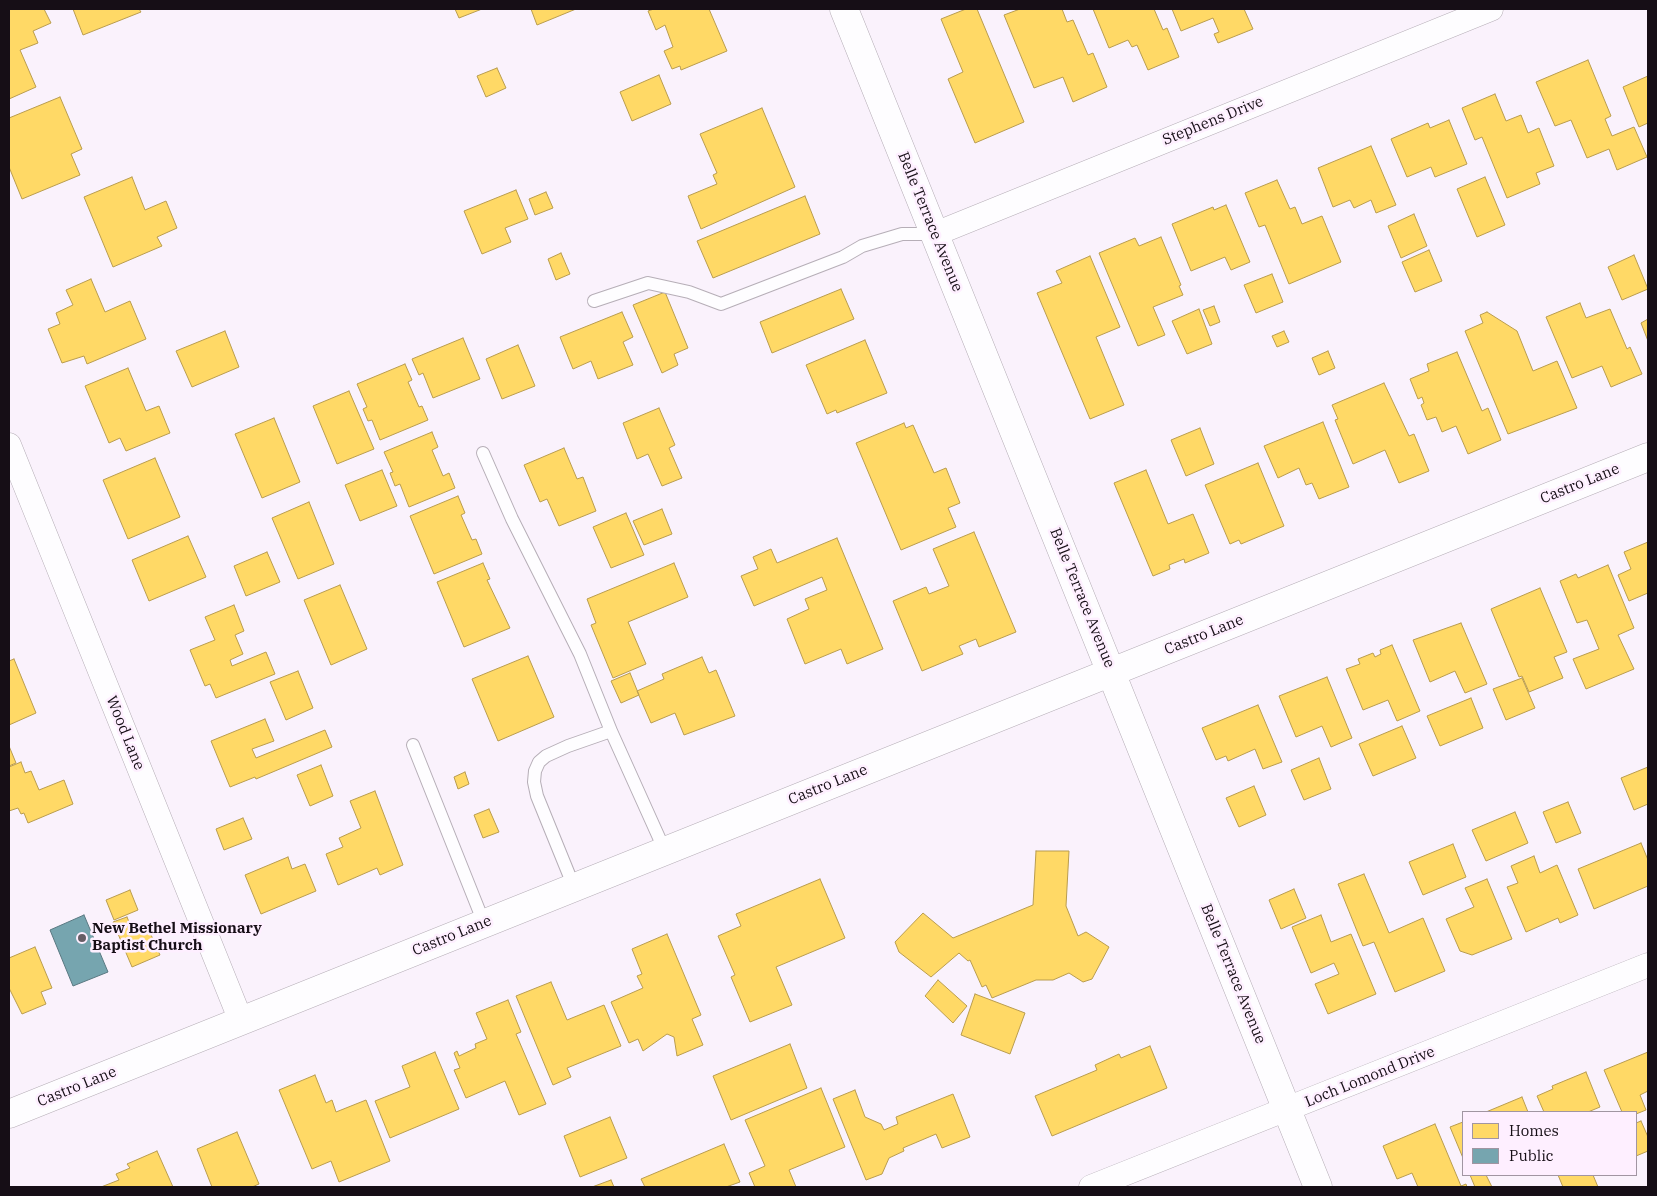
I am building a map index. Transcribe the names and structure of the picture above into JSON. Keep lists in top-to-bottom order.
{
  "streets": {
    "street": [
      "Stephens Drive",
      "Belle Terrace Avenue",
      "Castro Lane",
      "Wood Lane",
      "Loch Lomond Drive"
    ]
  },
  "crossings": [
    ["Stephens Drive", "Belle Terrace Avenue"],
    ["Belle Terrace Avenue", "Castro Lane"],
    ["Belle Terrace Avenue", "Loch Lomond Drive"],
    ["Castro Lane", "Wood Lane"]
  ],
  "places": ["New Bethel Missionary Baptist Church"],
  "legend": ["Homes", "Public"]
}
